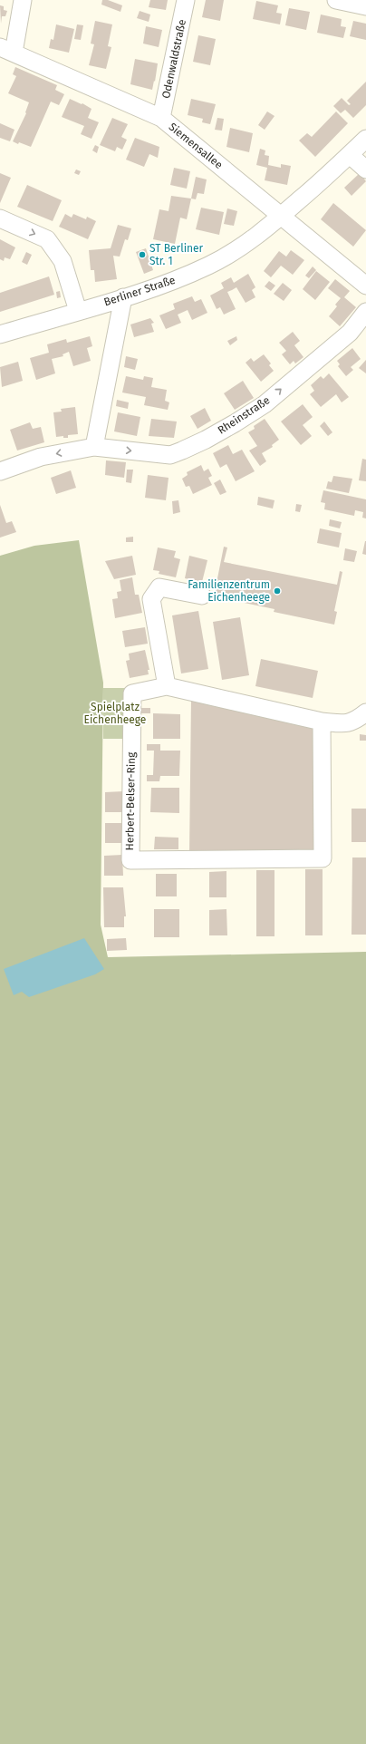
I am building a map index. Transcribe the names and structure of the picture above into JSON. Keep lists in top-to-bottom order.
{
  "streets": {
    "street": [
      "Odenwaldstraße",
      "Siemensallee",
      "Berliner Straße",
      "Rheinstraße",
      "Herbert-Belser-Ring"
    ]
  },
  "crossings": [
    ["Odenwaldstraße", "Siemensallee"],
    ["Siemensallee", "Berliner Straße"]
  ],
  "parks": ["Spielplatz Eichenheege"],
  "places": ["ST Berliner Str. 1", "Familienzentrum Eichenheege"]
}
